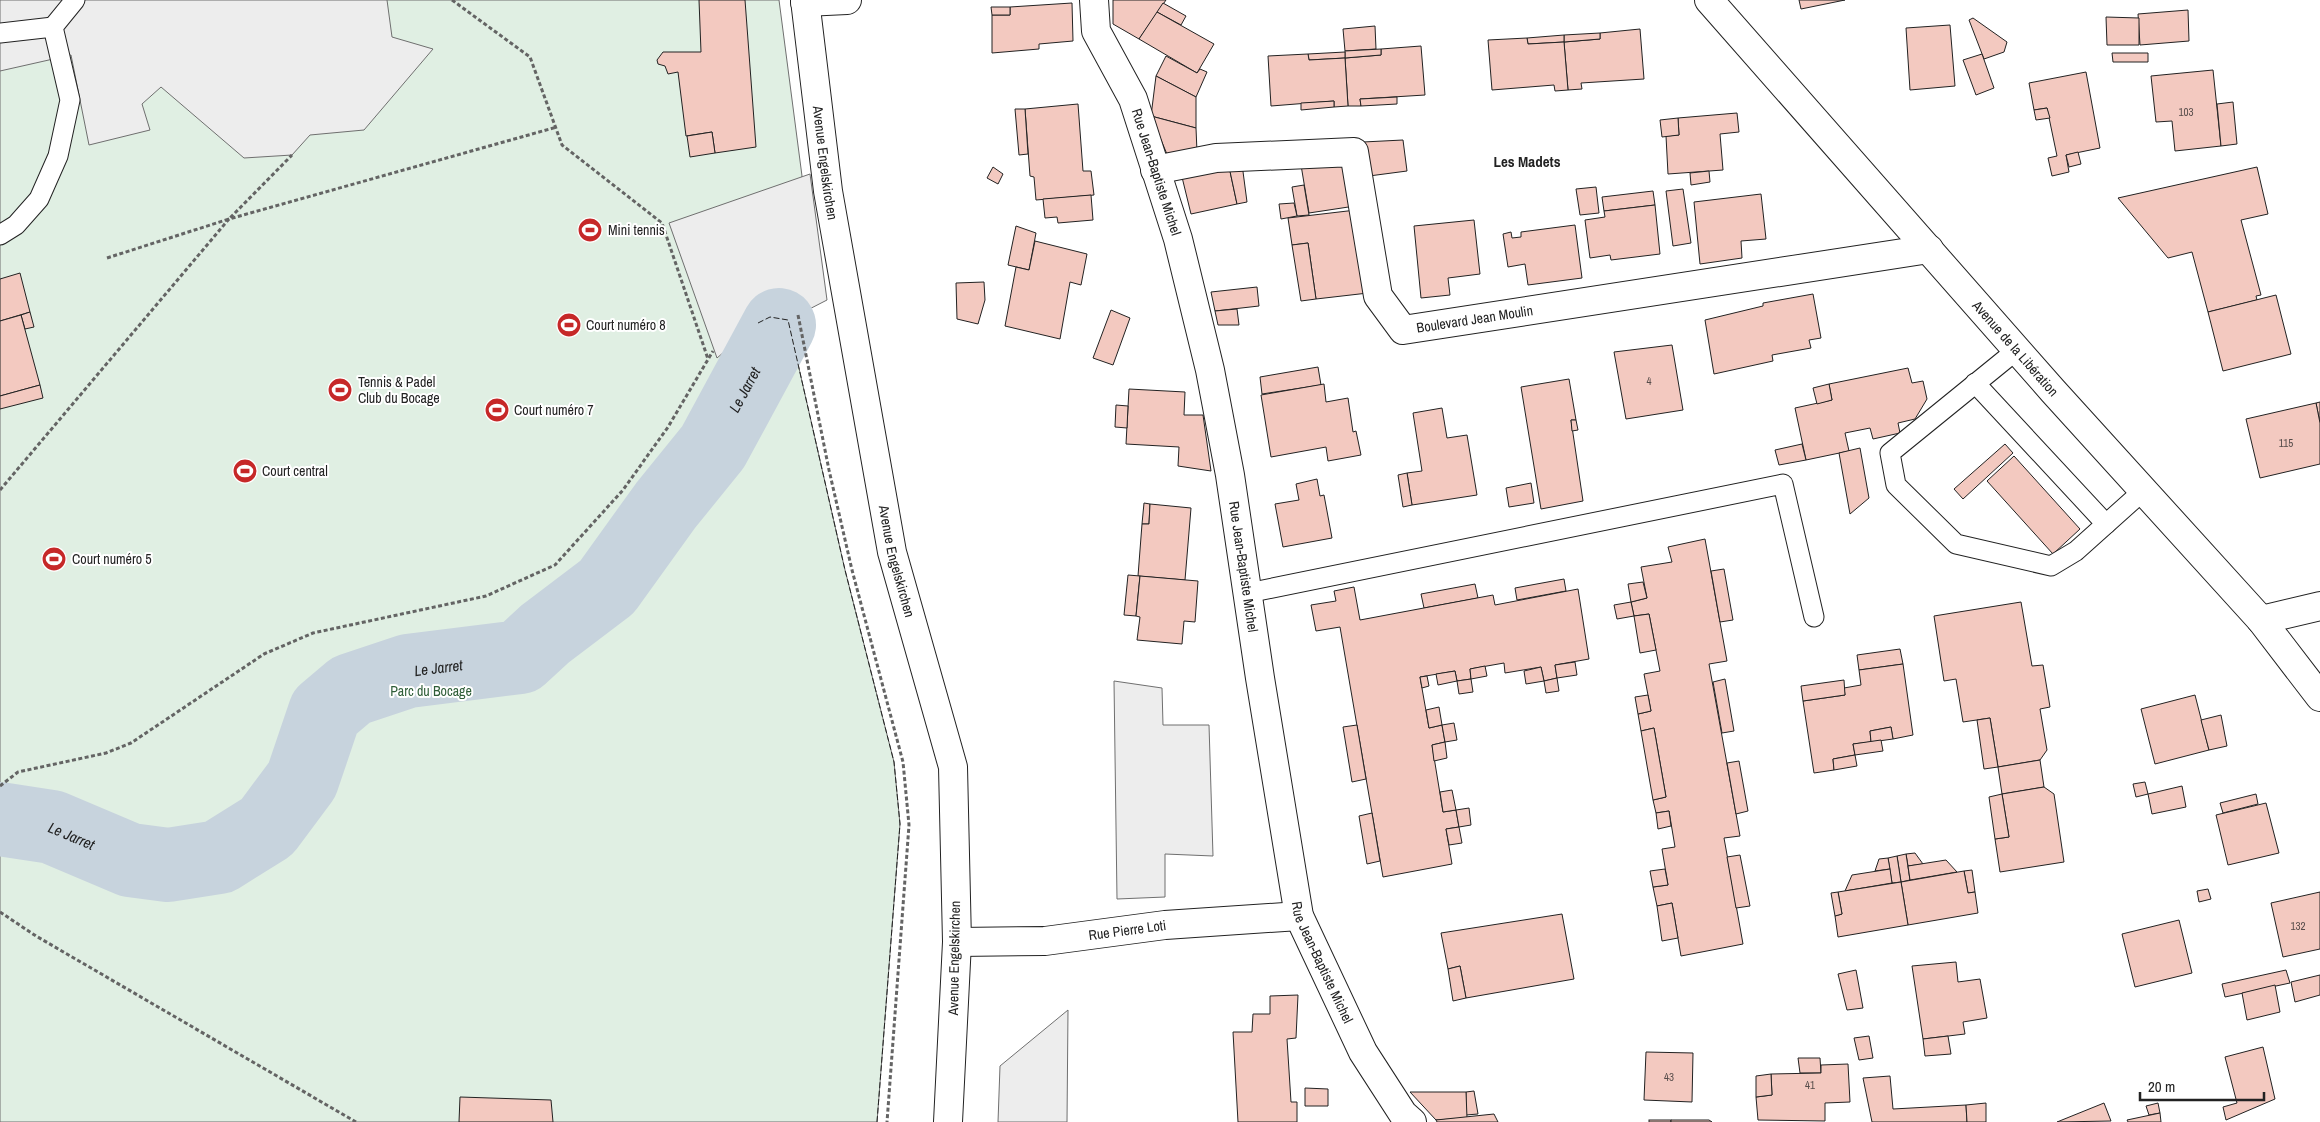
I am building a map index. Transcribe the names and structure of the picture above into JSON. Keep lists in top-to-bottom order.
{
  "streets": {
    "street": [
      "Avenue Engelskirchen",
      "Rue Jean-Baptiste Michel",
      "Boulevard Jean Moulin",
      "Avenue de la Libération",
      "Rue Pierre Loti"
    ]
  },
  "crossings": [
    ["Avenue Engelskirchen", "Rue Pierre Loti"],
    ["Rue Jean-Baptiste Michel", "Boulevard Jean Moulin"],
    ["Rue Jean-Baptiste Michel", "Rue Pierre Loti"],
    ["Boulevard Jean Moulin", "Avenue de la Libération"]
  ],
  "districts": ["Les Madets"],
  "water": ["Le Jarret"],
  "parks": ["Parc du Bocage"],
  "places": {
    "sports": [
      "Mini tennis",
      "Court numéro 8",
      "Tennis & Padel Club du Bocage",
      "Court numéro 7",
      "Court central",
      "Court numéro 5"
    ]
  },
  "house_numbers": [
    "103",
    "4",
    "115",
    "132",
    "43",
    "41"
  ],
  "scale_bar": "20 m"
}
